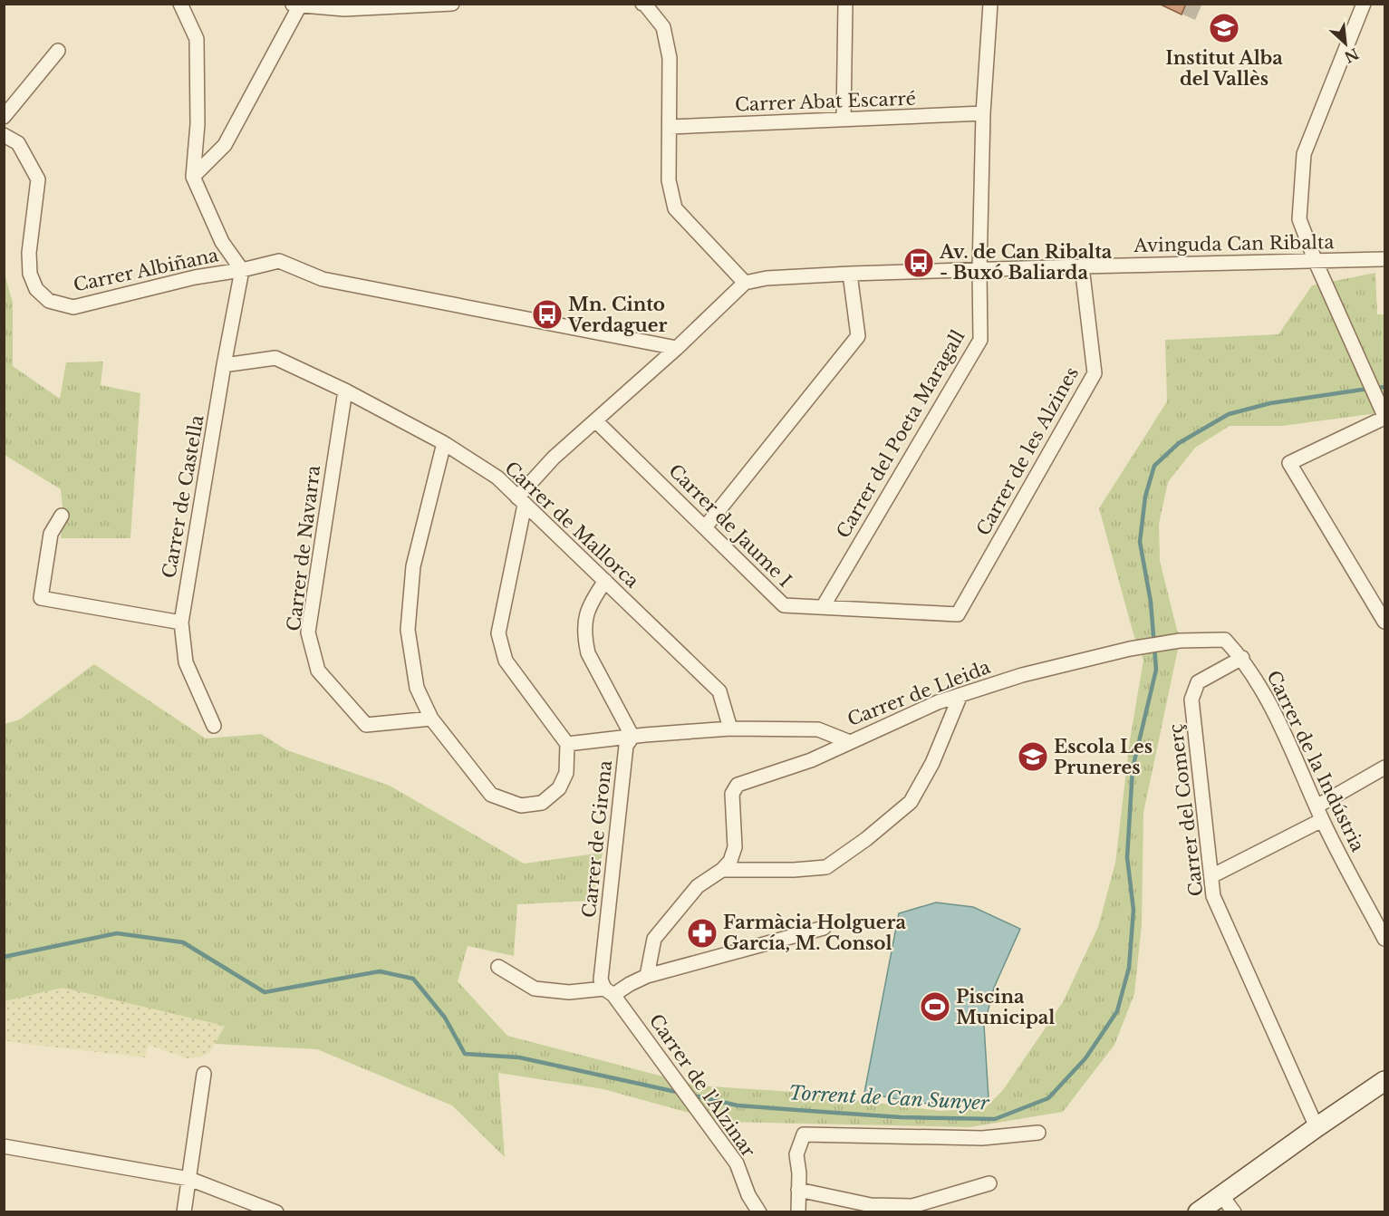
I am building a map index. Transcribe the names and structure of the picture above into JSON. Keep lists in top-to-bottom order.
{
  "streets": {
    "street": [
      "Carrer Abat Escarré",
      "Avinguda Can Ribalta",
      "Carrer Albiñana",
      "Carrer del Poeta Maragall",
      "Carrer de les Alzines",
      "Carrer de Castella",
      "Carrer de Mallorca",
      "Carrer de Jaume I",
      "Carrer de Navarra",
      "Carrer de Lleida",
      "Carrer de la Indústria",
      "Carrer del Comerç",
      "Carrer de Girona",
      "Carrer de l'Alzinar"
    ]
  },
  "crossings": [
    ["Carrer Abat Escarré", "Carrer del Poeta Maragall"],
    ["Avinguda Can Ribalta", "Carrer del Poeta Maragall"],
    ["Avinguda Can Ribalta", "Carrer de les Alzines"],
    ["Carrer Albiñana", "Carrer de Castella"],
    ["Carrer del Poeta Maragall", "Carrer de Jaume I"],
    ["Carrer de les Alzines", "Carrer de Jaume I"],
    ["Carrer de Castella", "Carrer de Mallorca"],
    ["Carrer de Mallorca", "Carrer de Navarra"],
    ["Carrer de Mallorca", "Carrer de Lleida"],
    ["Carrer de Lleida", "Carrer de la Indústria"],
    ["Carrer de Lleida", "Carrer del Comerç"],
    ["Carrer de Lleida", "Carrer de Girona"],
    ["Carrer de la Indústria", "Carrer del Comerç"],
    ["Carrer de Girona", "Carrer de l'Alzinar"]
  ],
  "water": ["Torrent de Can Sunyer"],
  "places": {
    "school or university": ["Institut Alba del Vallès", "Escola Les Pruneres"],
    "bus stop": ["Av. de Can Ribalta - Buxó Baliarda", "Mn. Cinto Verdaguer"],
    "pharmacy": ["Farmàcia Holguera García, M. Consol"],
    "sports": ["Piscina Municipal"]
  },
  "north": "bottom right"
}
